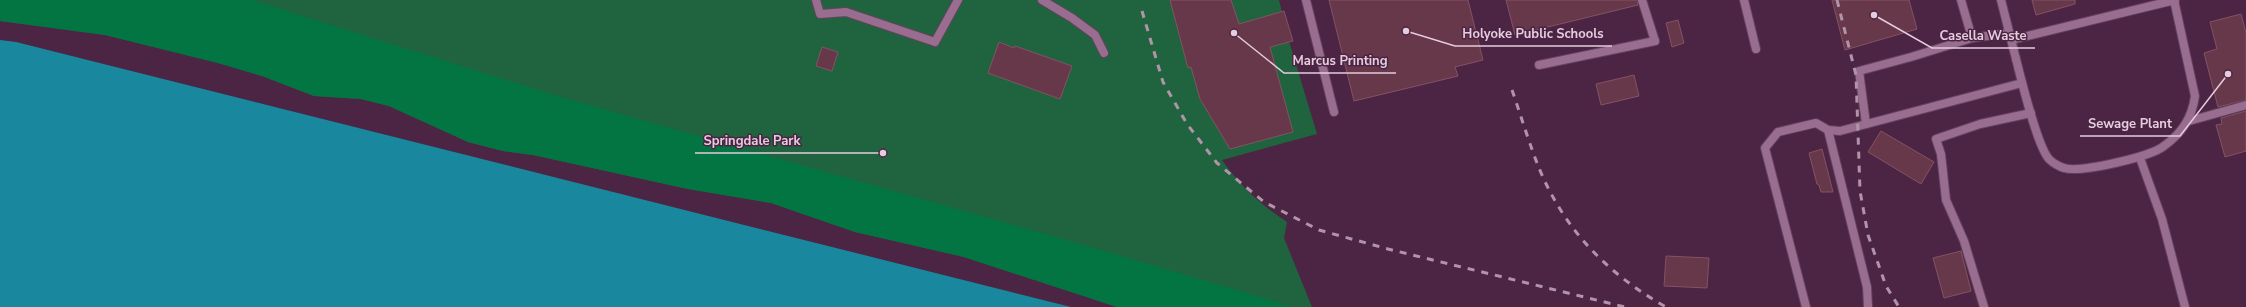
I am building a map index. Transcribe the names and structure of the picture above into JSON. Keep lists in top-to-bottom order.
{
  "places": [
    "Casella Waste",
    "Holyoke Public Schools",
    "Marcus Printing",
    "Sewage Plant",
    "Springdale Park"
  ]
}
